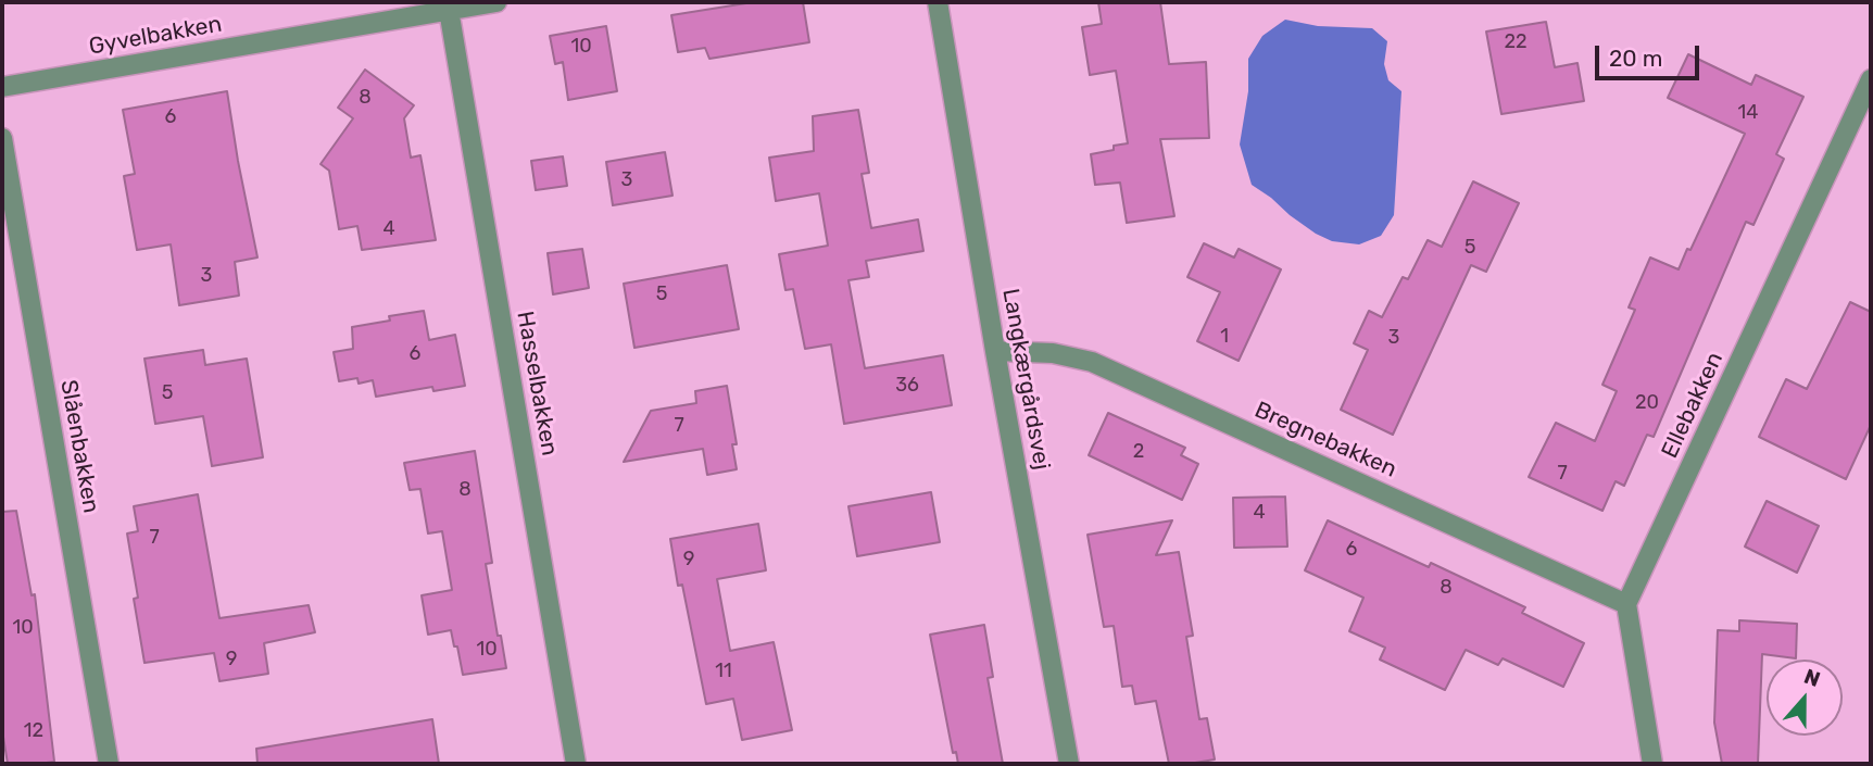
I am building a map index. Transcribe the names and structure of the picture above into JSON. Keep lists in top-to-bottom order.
{
  "streets": {
    "street": [
      "Gyvelbakken",
      "Langkærgårdsvej",
      "Hasselbakken",
      "Ellebakken",
      "Bregnebakken",
      "Slåenbakken"
    ]
  },
  "crossings": [
    ["Gyvelbakken", "Hasselbakken"],
    ["Langkærgårdsvej", "Bregnebakken"],
    ["Ellebakken", "Bregnebakken"]
  ],
  "house_numbers": [
    "22",
    "10",
    "8",
    "14",
    "6",
    "3",
    "4",
    "5",
    "3",
    "5",
    "1",
    "3",
    "6",
    "36",
    "5",
    "20",
    "7",
    "2",
    "7",
    "8",
    "4",
    "7",
    "6",
    "9",
    "8",
    "10",
    "10",
    "9",
    "11",
    "12"
  ],
  "scale_bar": "20 m",
  "north": "top"
}
